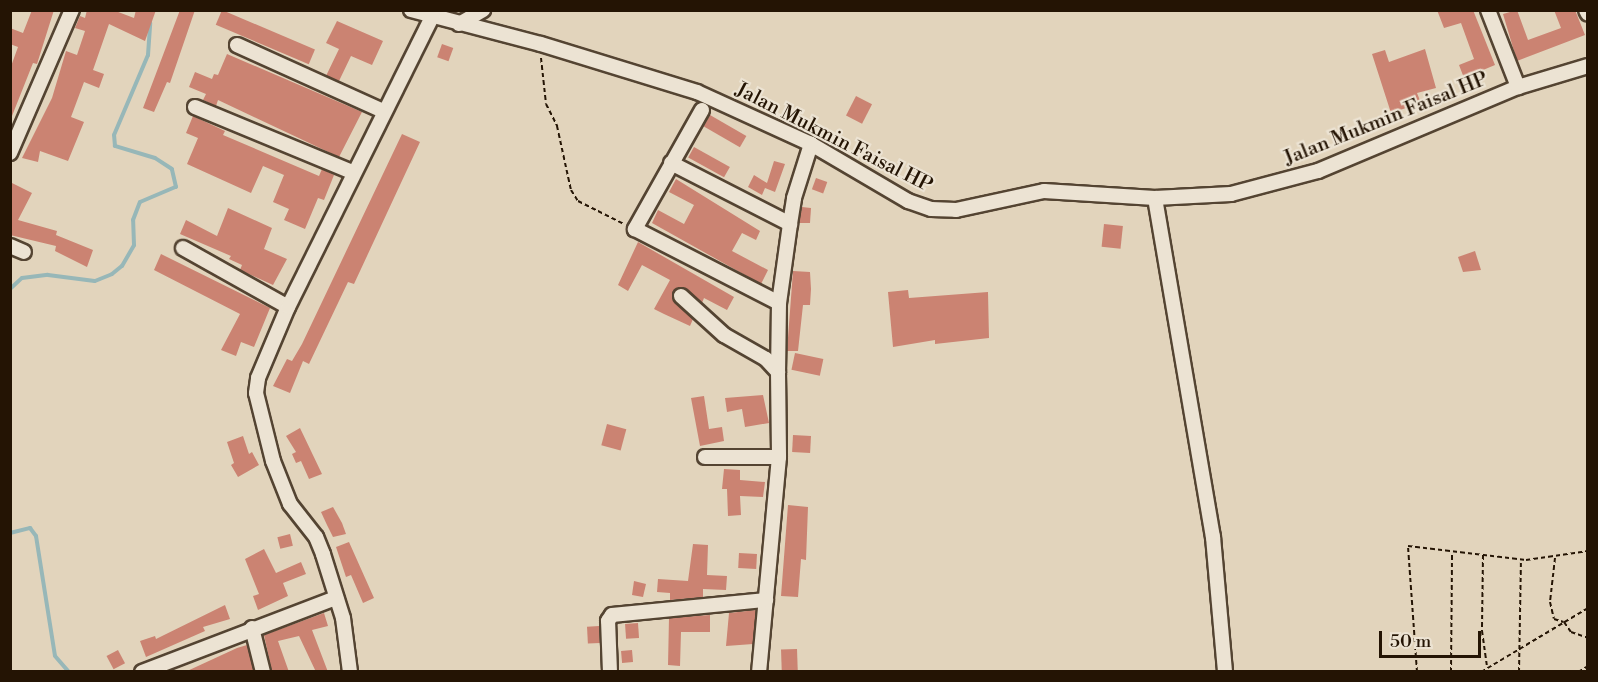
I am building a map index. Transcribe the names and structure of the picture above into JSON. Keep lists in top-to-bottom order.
{
  "streets": {
    "street": ["Jalan Mukmin Faisal HP"]
  },
  "scale_bar": "50 m"
}
